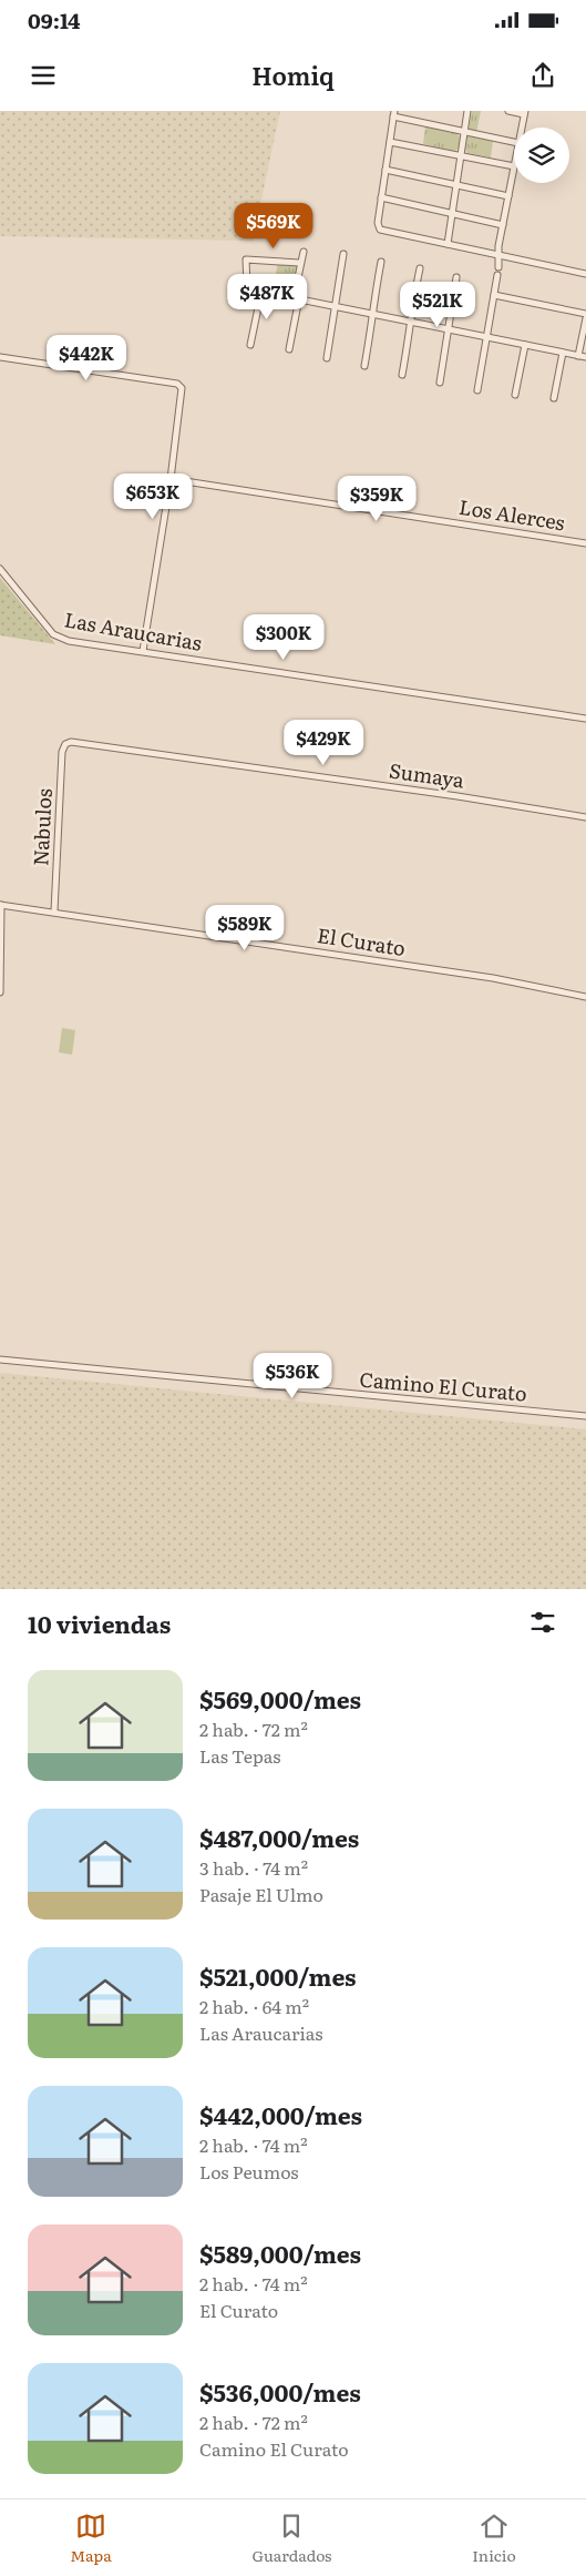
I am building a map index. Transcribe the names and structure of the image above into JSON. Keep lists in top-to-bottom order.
{
  "streets": {
    "street": [
      "Los Alerces",
      "Las Araucarias",
      "Sumaya",
      "Nabulos",
      "El Curato",
      "Camino El Curato"
    ]
  },
  "crossings": [
    ["Sumaya", "Nabulos"],
    ["Nabulos", "El Curato"]
  ],
  "page": {
    "status": "09:14",
    "header": "Homiq",
    "price": [
      "$569K",
      "$487K",
      "$521K",
      "$442K",
      "$653K",
      "$359K",
      "$300K",
      "$429K",
      "$589K",
      "$536K"
    ],
    "heading": "10 viviendas",
    "list": [
      {
        "name": "$569,000/mes",
        "note": "2 hab. · 72 m² · Las Tepas"
      },
      {
        "name": "$487,000/mes",
        "note": "3 hab. · 74 m² · Pasaje El Ulmo"
      },
      {
        "name": "$521,000/mes",
        "note": "2 hab. · 64 m² · Las Araucarias"
      },
      {
        "name": "$442,000/mes",
        "note": "2 hab. · 74 m² · Los Peumos"
      },
      {
        "name": "$589,000/mes",
        "note": "2 hab. · 74 m² · El Curato"
      },
      {
        "name": "$536,000/mes",
        "note": "2 hab. · 72 m² · Camino El Curato"
      }
    ],
    "tabs": ["Mapa", "Guardados", "Inicio"]
  }
}
